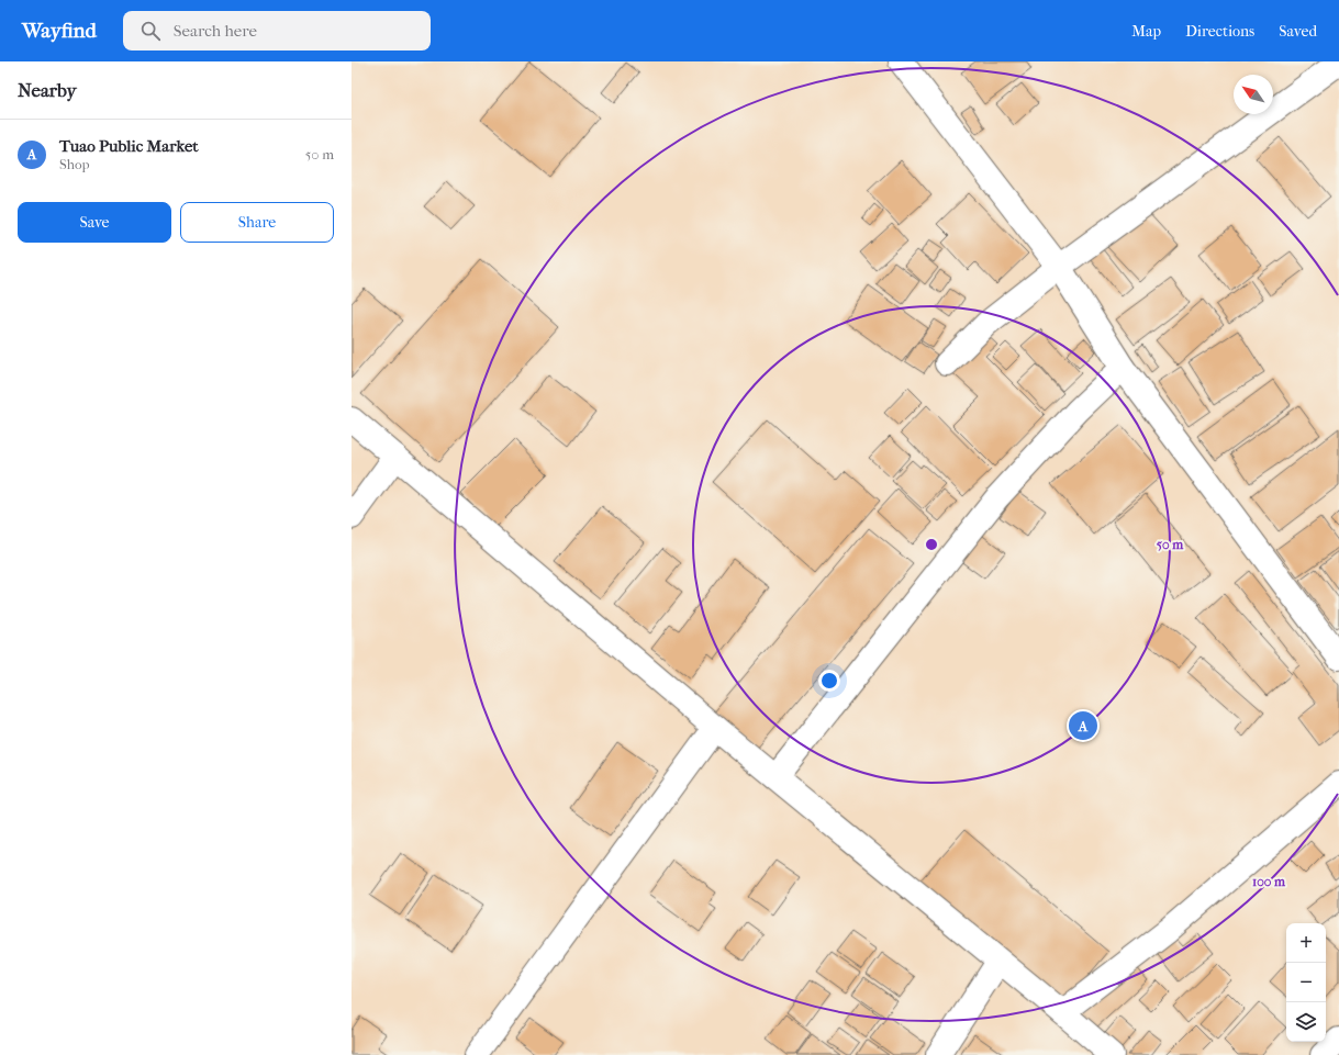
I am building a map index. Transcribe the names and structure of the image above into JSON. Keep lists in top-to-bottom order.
{
  "north": "top left",
  "page": {
    "header": "Wayfind",
    "search": "Search here",
    "nav": ["Map", "Directions", "Saved"],
    "heading": "Nearby",
    "list": [
      {
        "mark": "A",
        "name": "Tuao Public Market",
        "note": "Shop",
        "value": "50 m"
      }
    ],
    "buttons": ["Save", "Share"],
    "pins": "A",
    "map_buttons": ["+", "−"]
  },
  "rings": ["50 m", "100 m"]
}
